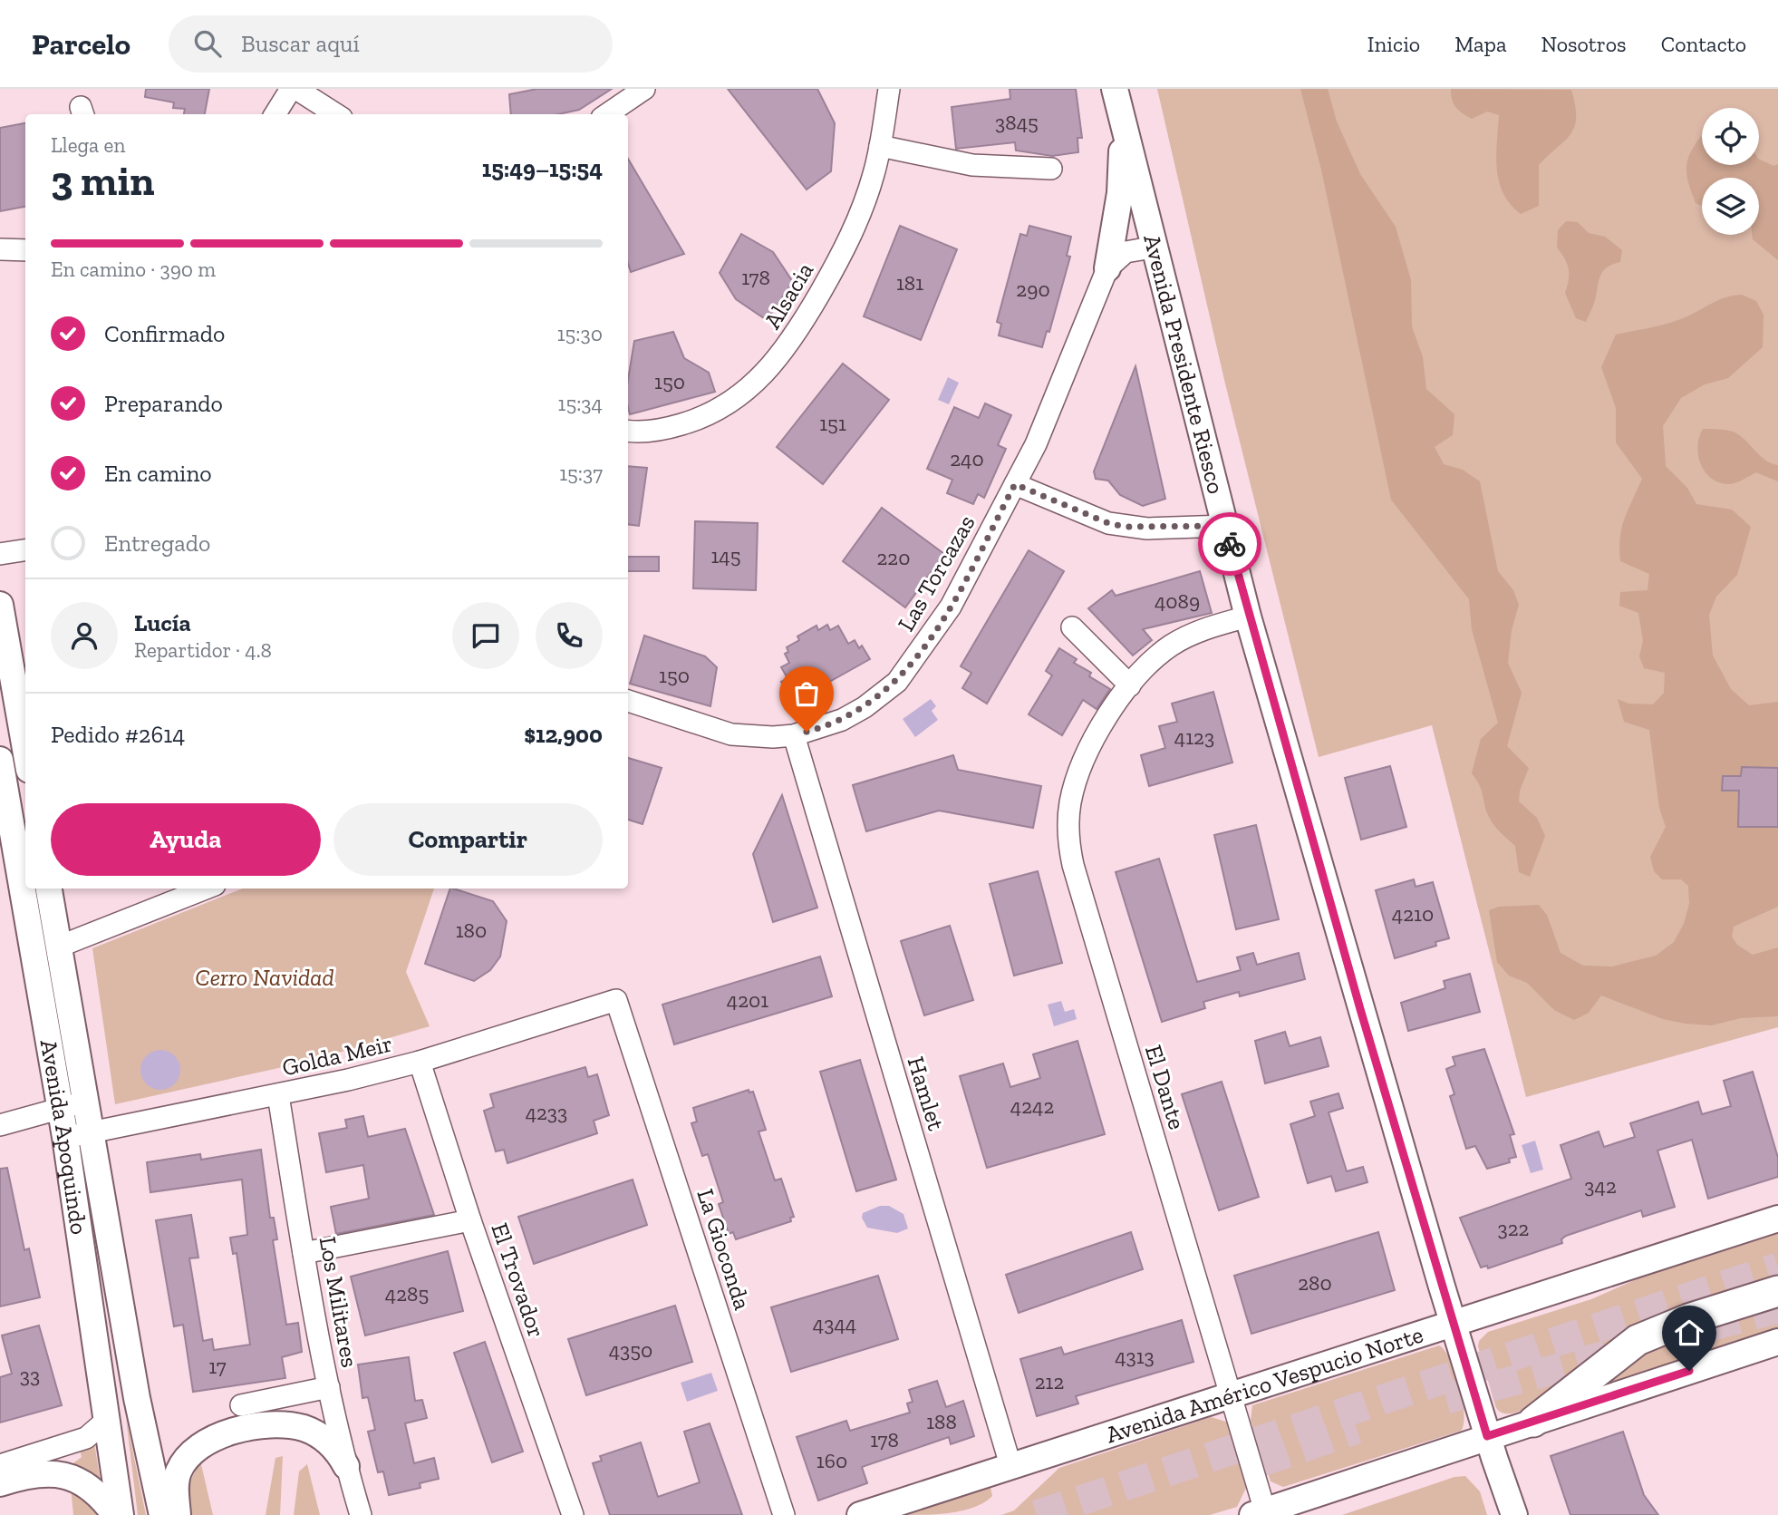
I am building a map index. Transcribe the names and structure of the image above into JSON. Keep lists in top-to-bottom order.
{
  "streets": {
    "main road": ["Avenida Presidente Riesco", "Avenida Apoquindo", "Avenida Américo Vespucio Norte"],
    "street": [
      "Alsacia",
      "Las Torcazas",
      "Golda Meir",
      "El Dante",
      "Hamlet",
      "La Gioconda",
      "El Trovador",
      "Los Militares"
    ]
  },
  "crossings": [
    ["Avenida Presidente Riesco", "El Dante"],
    ["Avenida Presidente Riesco", "Avenida Américo Vespucio Norte"],
    ["Las Torcazas", "Hamlet"],
    ["Golda Meir", "Avenida Apoquindo"],
    ["Golda Meir", "La Gioconda"],
    ["Golda Meir", "El Trovador"],
    ["Golda Meir", "Los Militares"],
    ["El Dante", "Avenida Américo Vespucio Norte"],
    ["Hamlet", "Avenida Américo Vespucio Norte"]
  ],
  "parks": ["Cerro Navidad"],
  "house_numbers": [
    "3845",
    "178",
    "181",
    "290",
    "150",
    "151",
    "240",
    "145",
    "220",
    "4089",
    "150",
    "4123",
    "4210",
    "180",
    "4201",
    "4242",
    "4233",
    "342",
    "322",
    "280",
    "4285",
    "4344",
    "4350",
    "4313",
    "17",
    "33",
    "212",
    "188",
    "178",
    "160"
  ],
  "page": {
    "header": "Parcelo",
    "search": "Buscar aquí",
    "nav": [
      "Inicio",
      "Mapa",
      "Nosotros",
      "Contacto"
    ],
    "heading": ["3 min", "Llega en", "15:49–15:54"],
    "panel": [
      "Lucía",
      "Repartidor · 4.8",
      "Pedido #2614",
      "$12,900"
    ],
    "bar": "En camino · 390 m",
    "list": [
      ["Confirmado", "15:30"],
      ["Preparando", "15:34"],
      ["En camino", "15:37"],
      "Entregado"
    ],
    "buttons": ["Ayuda", "Compartir"]
  }
}
